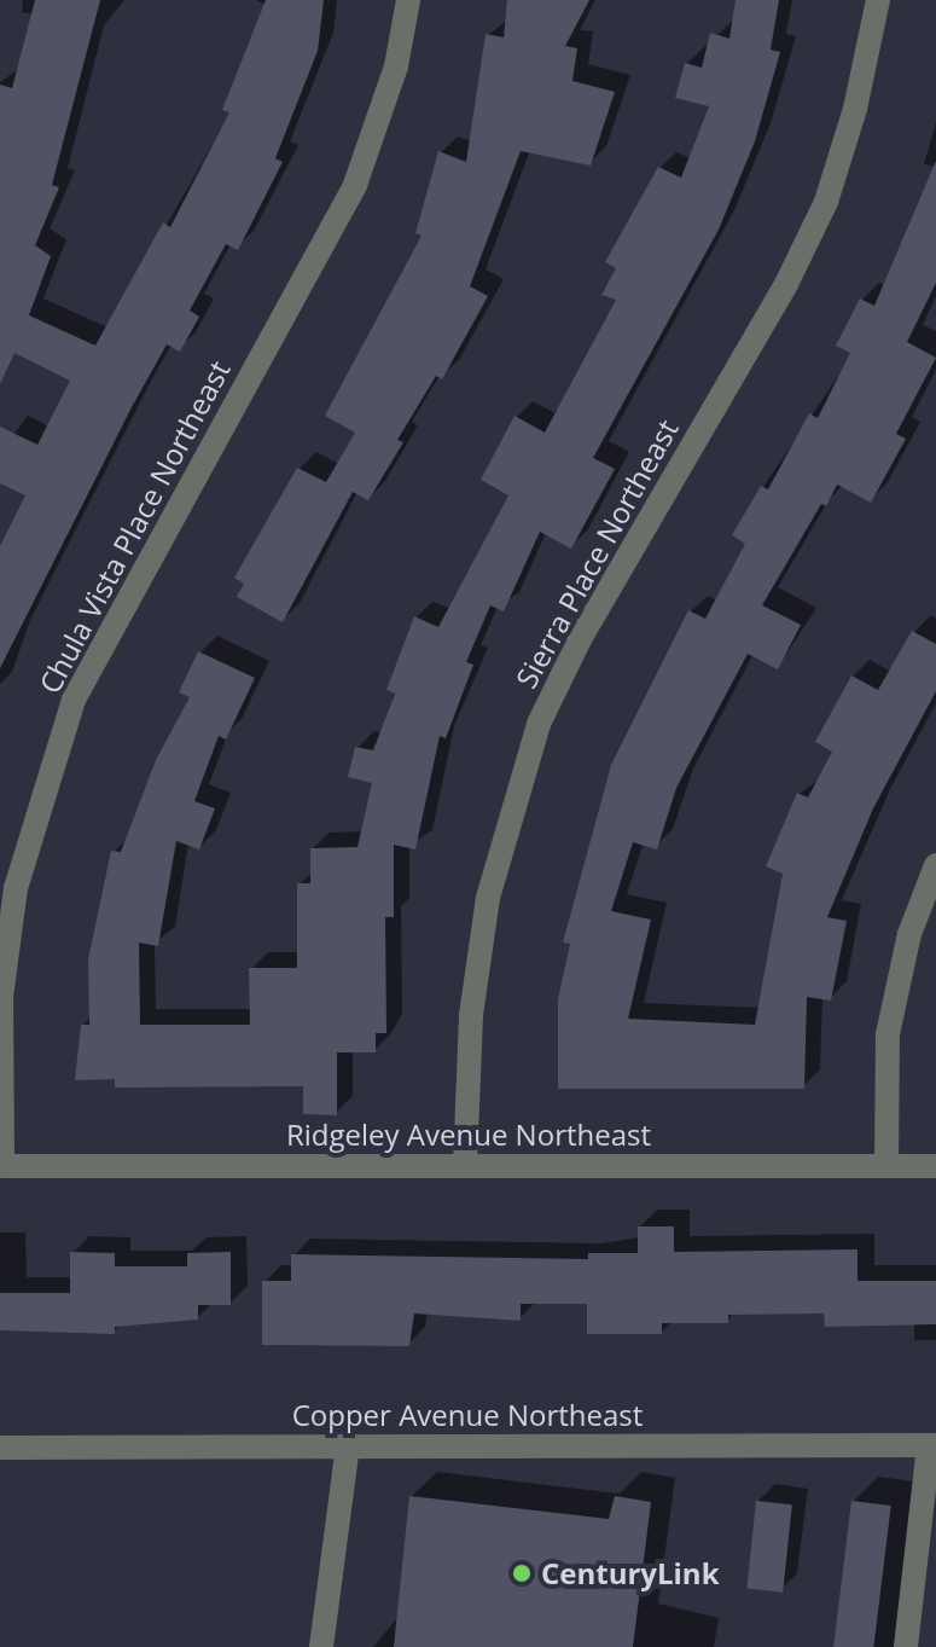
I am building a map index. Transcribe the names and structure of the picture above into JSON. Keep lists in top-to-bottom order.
{
  "streets": {
    "street": [
      "Chula Vista Place Northeast",
      "Sierra Place Northeast",
      "Ridgeley Avenue Northeast",
      "Copper Avenue Northeast"
    ]
  },
  "crossings": [
    ["Chula Vista Place Northeast", "Ridgeley Avenue Northeast"],
    ["Sierra Place Northeast", "Ridgeley Avenue Northeast"]
  ],
  "places": ["CenturyLink"]
}
